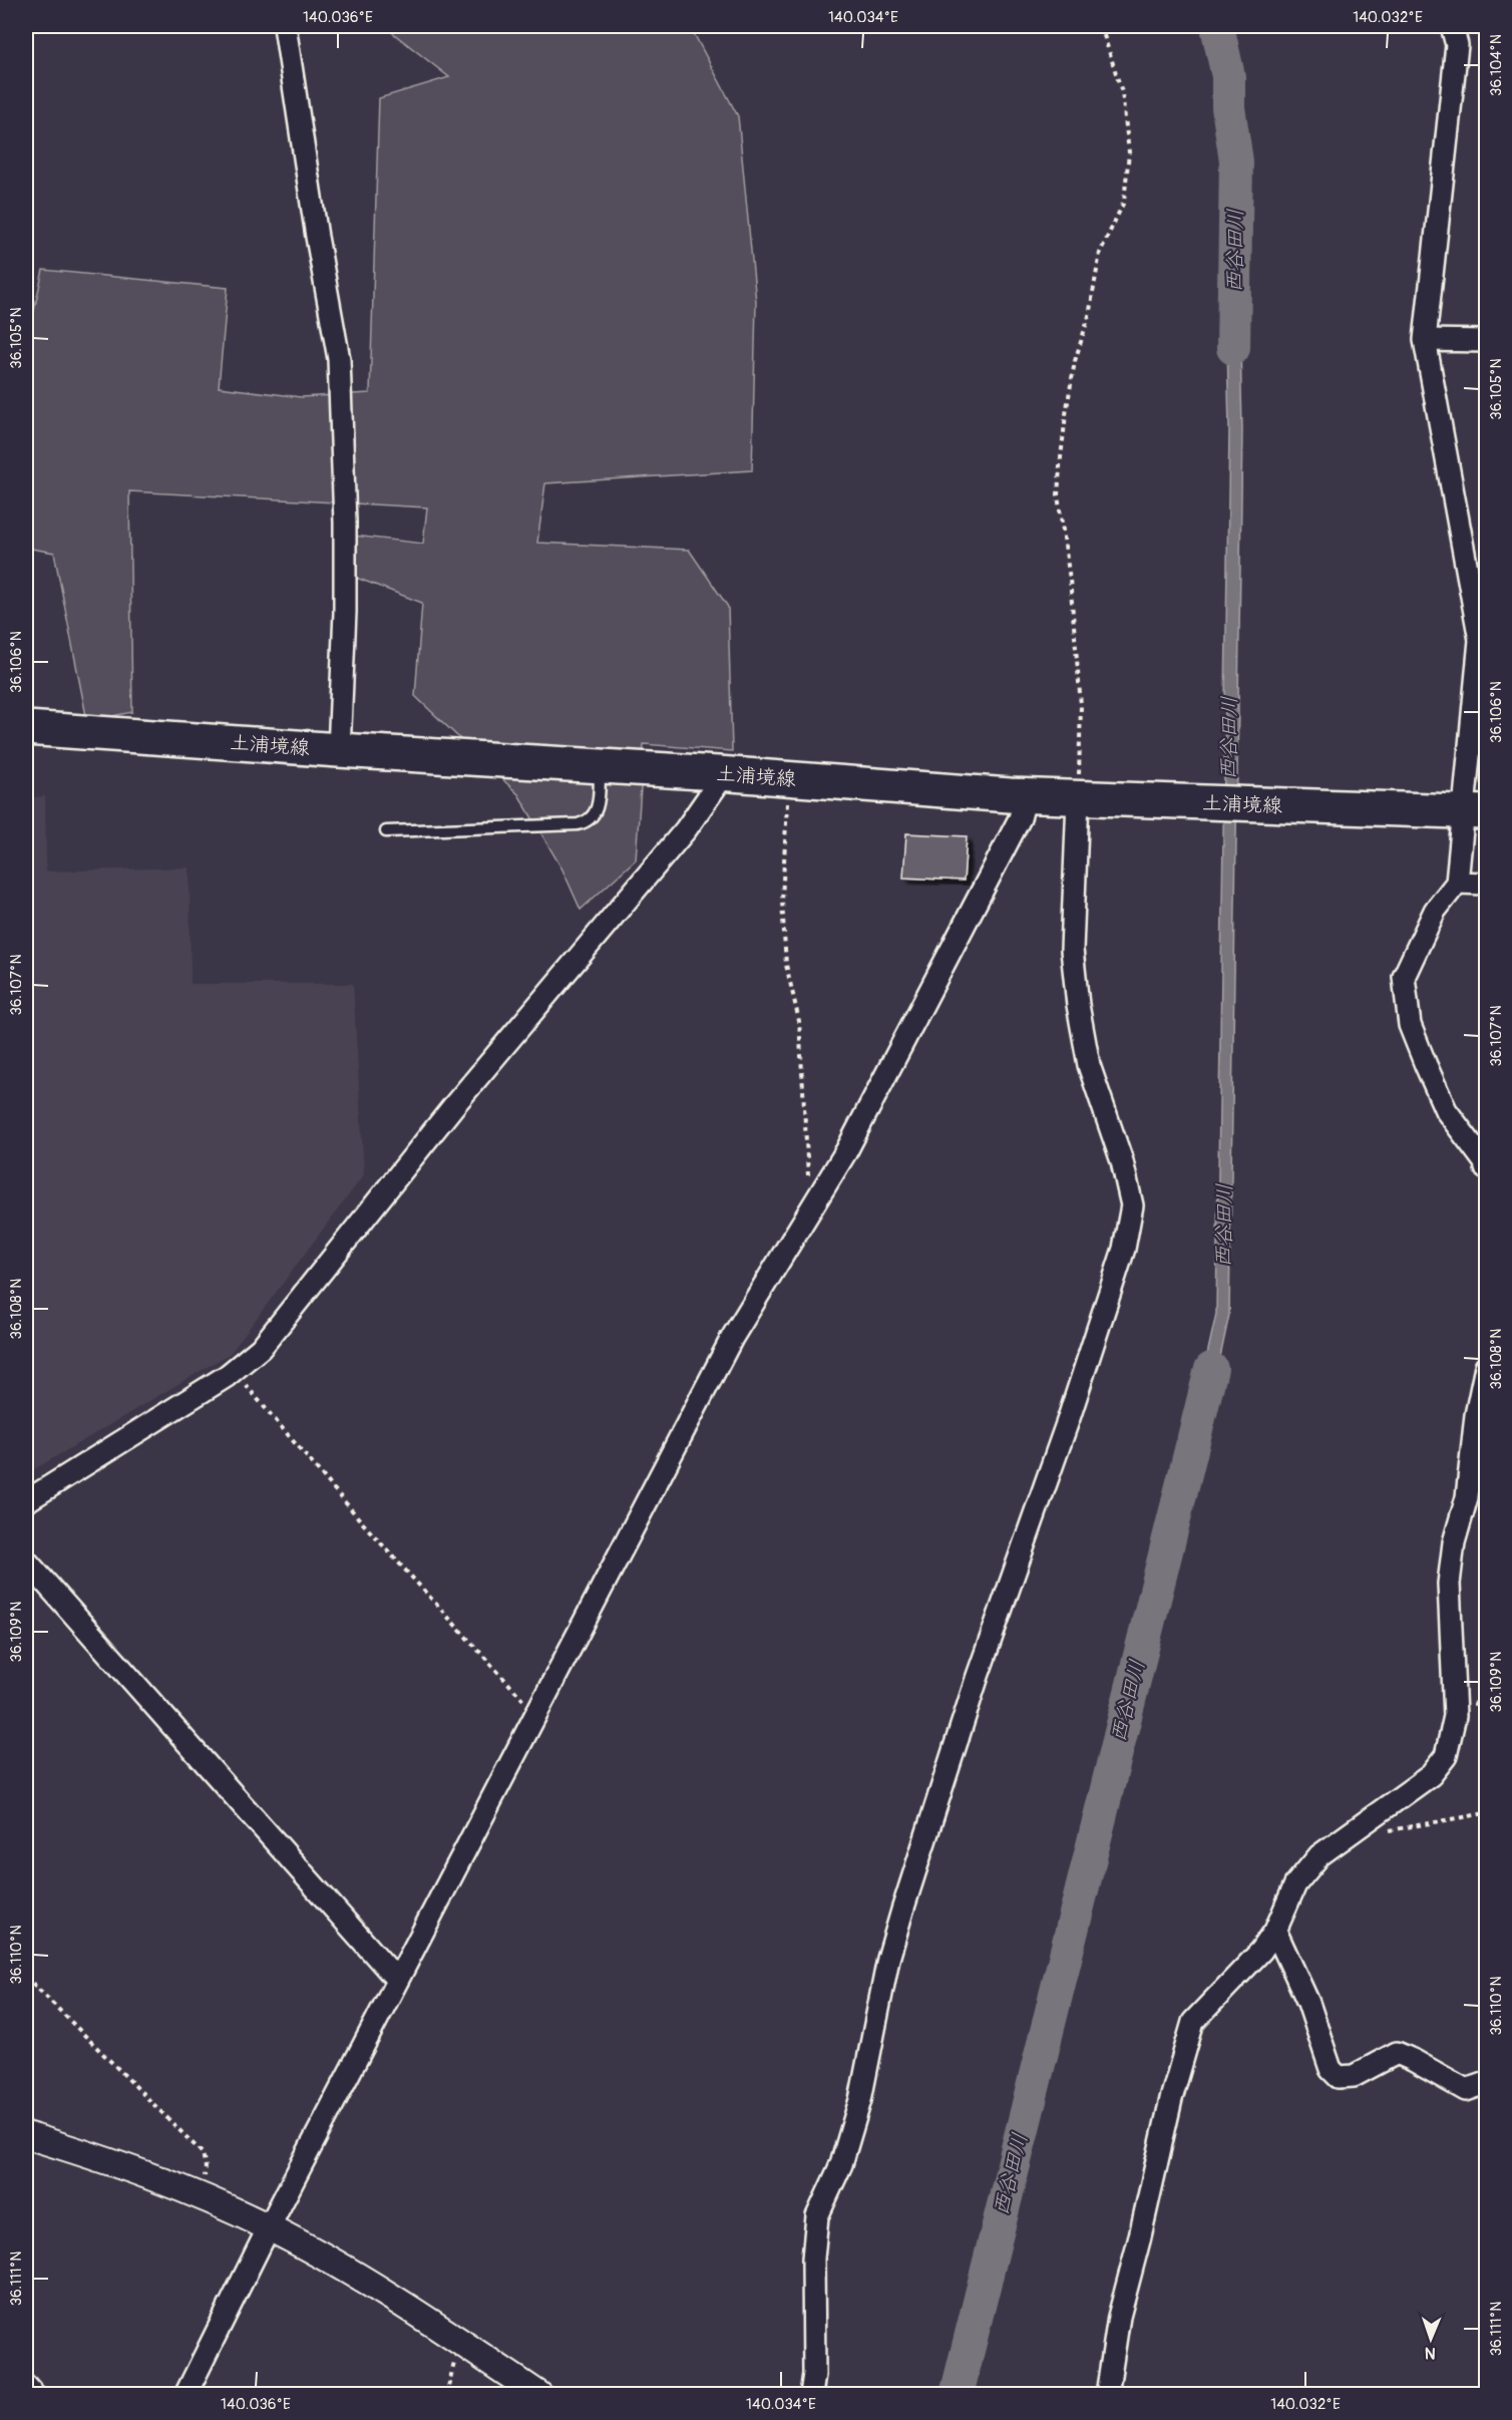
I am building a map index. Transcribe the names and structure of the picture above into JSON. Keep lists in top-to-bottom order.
{
  "streets": {
    "main road": ["土浦境線"]
  },
  "water": ["西谷田川"],
  "north": "bottom",
  "coordinates": [
    "140.036°E",
    "140.034°E",
    "140.032°E",
    "36.104°N",
    "36.105°N",
    "36.106°N",
    "36.107°N",
    "36.108°N",
    "36.109°N",
    "36.110°N",
    "36.111°N"
  ]
}
